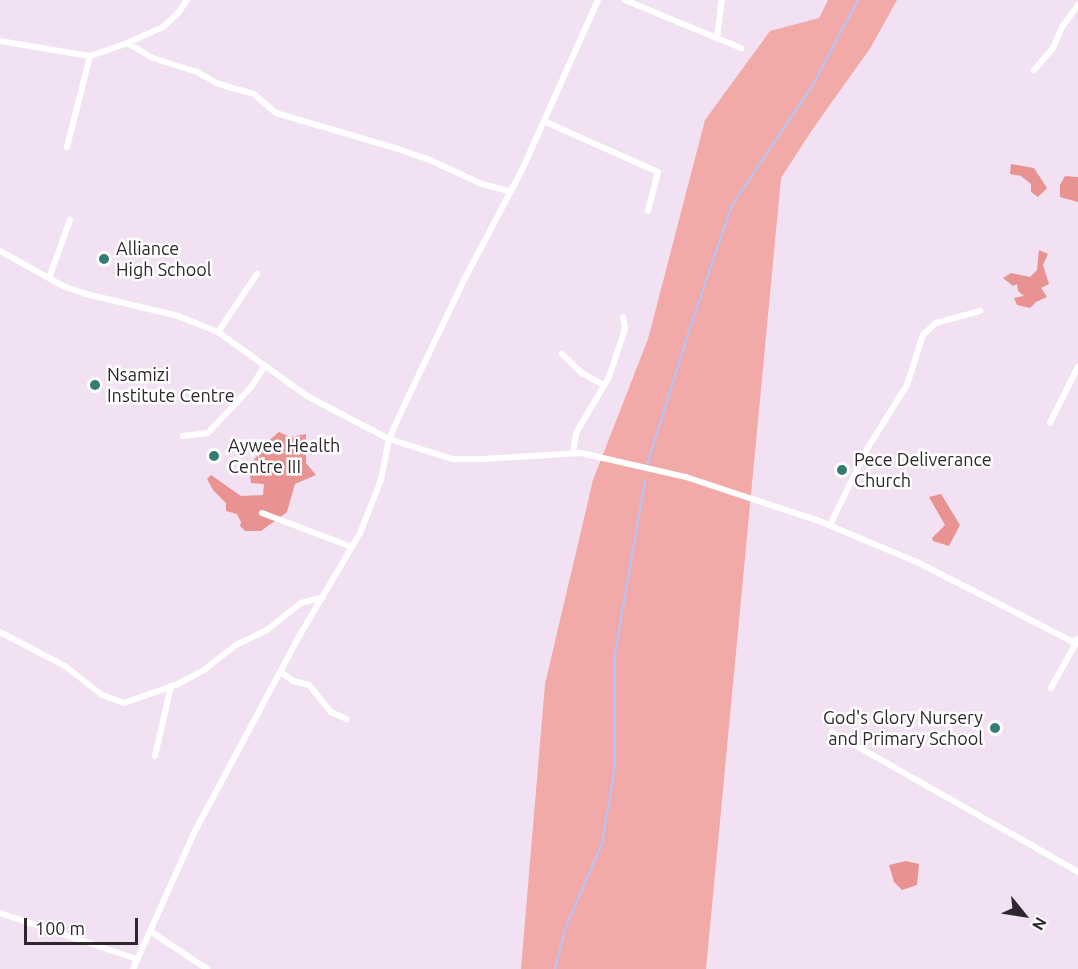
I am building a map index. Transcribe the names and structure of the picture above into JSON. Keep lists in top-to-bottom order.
{
  "places": [
    "Alliance High School",
    "Nsamizi Institute Centre",
    "Aywee Health Centre III",
    "Pece Deliverance Church",
    "God's Glory Nursery and Primary School"
  ],
  "scale_bar": "100 m",
  "north": "bottom right"
}
